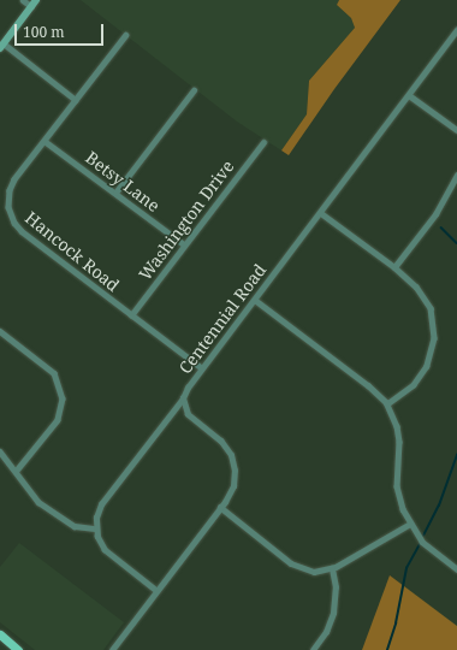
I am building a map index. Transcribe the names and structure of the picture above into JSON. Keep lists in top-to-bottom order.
{
  "streets": {
    "street": [
      "Betsy Lane",
      "Washington Drive",
      "Hancock Road",
      "Centennial Road"
    ]
  },
  "crossings": [
    ["Betsy Lane", "Washington Drive"],
    ["Betsy Lane", "Hancock Road"],
    ["Washington Drive", "Hancock Road"],
    ["Hancock Road", "Centennial Road"]
  ],
  "scale_bar": "100 m"
}
